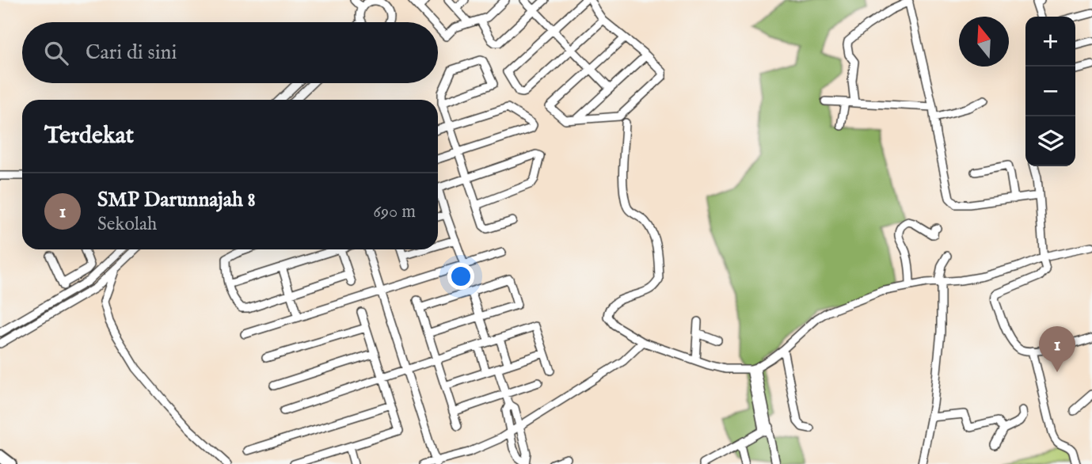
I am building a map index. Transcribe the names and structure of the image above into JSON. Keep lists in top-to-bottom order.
{
  "north": "top",
  "page": {
    "map_buttons": ["+", "−"],
    "search": "Cari di sini",
    "heading": "Terdekat",
    "list": [
      {
        "mark": "1",
        "name": "SMP Darunnajah 8",
        "note": "Sekolah",
        "value": "690 m"
      }
    ],
    "pins": "1"
  }
}
